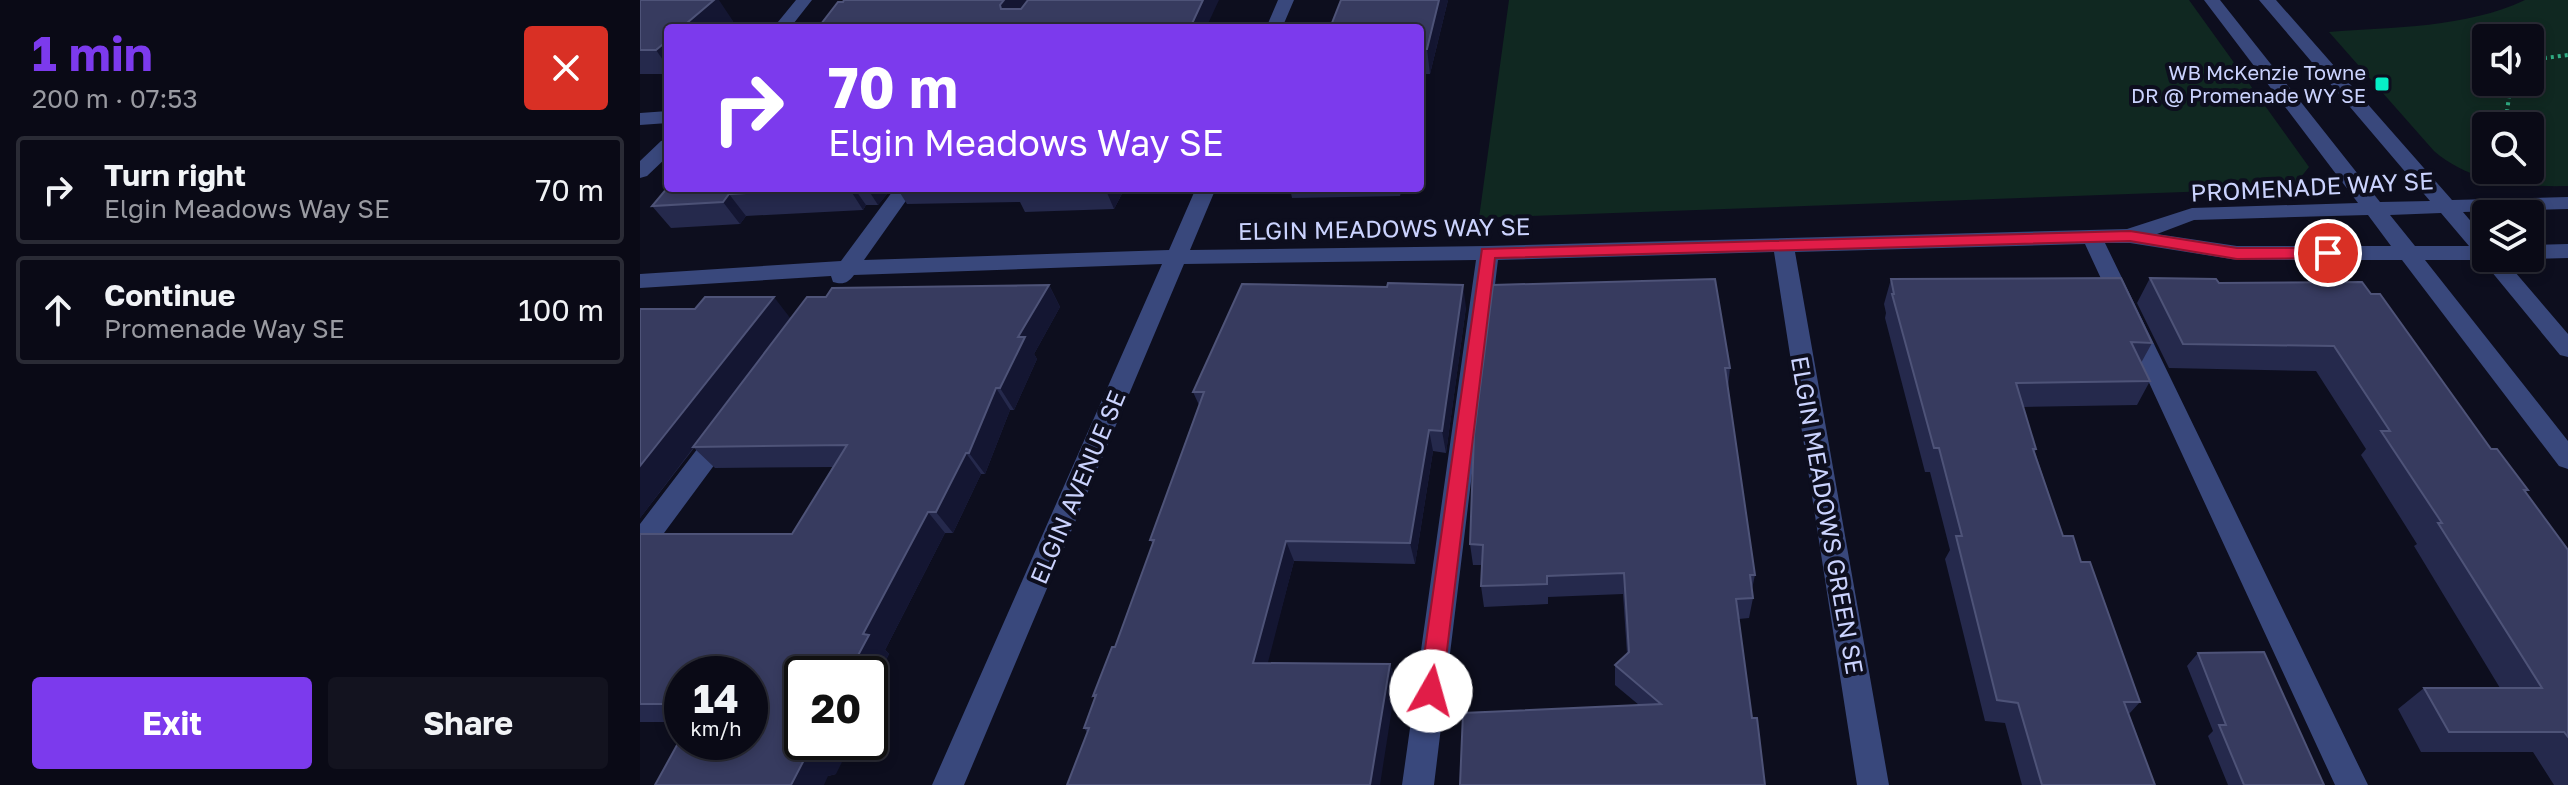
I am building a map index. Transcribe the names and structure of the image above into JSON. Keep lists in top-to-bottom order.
{
  "streets": {
    "street": [
      "PROMENADE WAY SE",
      "ELGIN MEADOWS WAY SE",
      "ELGIN AVENUE SE",
      "ELGIN MEADOWS GREEN SE"
    ]
  },
  "crossings": [
    ["PROMENADE WAY SE", "ELGIN MEADOWS WAY SE"],
    ["ELGIN MEADOWS WAY SE", "ELGIN AVENUE SE"],
    ["ELGIN MEADOWS WAY SE", "ELGIN MEADOWS GREEN SE"]
  ],
  "places": {
    "transit": ["WB McKenzie Towne DR @ Promenade WY SE"]
  },
  "page": {
    "heading": ["1 min", "200 m · 07:53"],
    "turn": ["70 m", "Elgin Meadows Way SE"],
    "list": [
      {
        "name": "Turn right",
        "note": "Elgin Meadows Way SE",
        "value": "70 m"
      },
      {
        "name": "Continue",
        "note": "Promenade Way SE",
        "value": "100 m"
      }
    ],
    "speed": "14 km/h",
    "limit": "20",
    "buttons": ["Exit", "Share"]
  }
}
